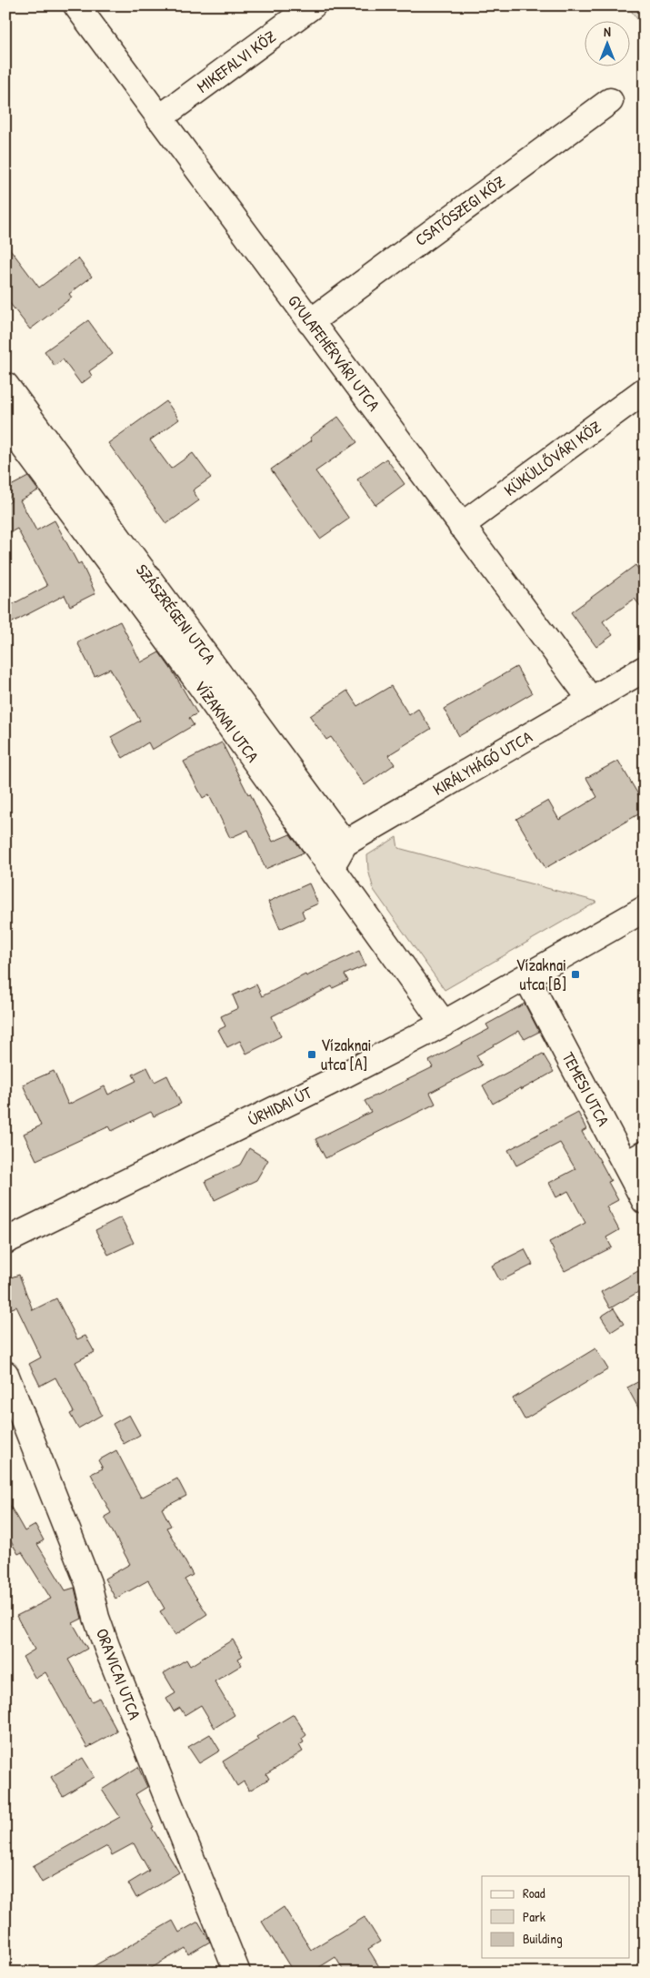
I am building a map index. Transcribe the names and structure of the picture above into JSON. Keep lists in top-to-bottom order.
{
  "streets": {
    "street": [
      "MIKEFALVI KÖZ",
      "CSATÓSZEGI KÖZ",
      "GYULAFEHÉRVÁRI UTCA",
      "KÜKÜLLŐVÁRI KÖZ",
      "SZÁSZRÉGENI UTCA",
      "VÍZAKNAI UTCA",
      "KIRÁLYHÁGÓ UTCA",
      "TEMESI UTCA",
      "ÚRHIDAI ÚT",
      "ORAVICAI UTCA"
    ]
  },
  "crossings": [
    ["MIKEFALVI KÖZ", "GYULAFEHÉRVÁRI UTCA"],
    ["CSATÓSZEGI KÖZ", "GYULAFEHÉRVÁRI UTCA"],
    ["GYULAFEHÉRVÁRI UTCA", "KÜKÜLLŐVÁRI KÖZ"],
    ["GYULAFEHÉRVÁRI UTCA", "KIRÁLYHÁGÓ UTCA"],
    ["SZÁSZRÉGENI UTCA", "KIRÁLYHÁGÓ UTCA"],
    ["VÍZAKNAI UTCA", "KIRÁLYHÁGÓ UTCA"],
    ["VÍZAKNAI UTCA", "ÚRHIDAI ÚT"],
    ["TEMESI UTCA", "ÚRHIDAI ÚT"]
  ],
  "places": {
    "transit": ["Vízaknai utca [B]", "Vízaknai utca [A]"]
  },
  "legend": ["Road", "Park", "Building"],
  "north": "top"
}
